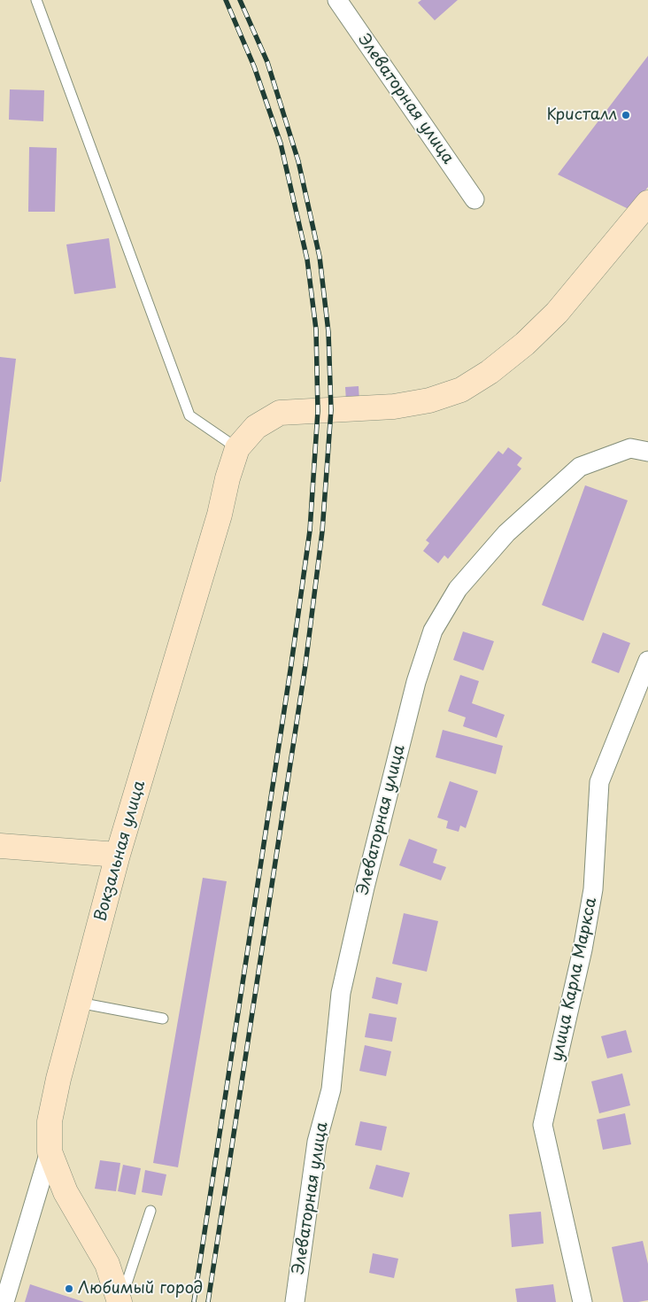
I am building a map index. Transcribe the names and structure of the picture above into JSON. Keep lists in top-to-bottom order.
{
  "streets": {
    "street": ["Элеваторная улица", "Вокзальная улица", "улица Карла Маркса"]
  },
  "places": ["Кристалл", "Любимый город"]
}
